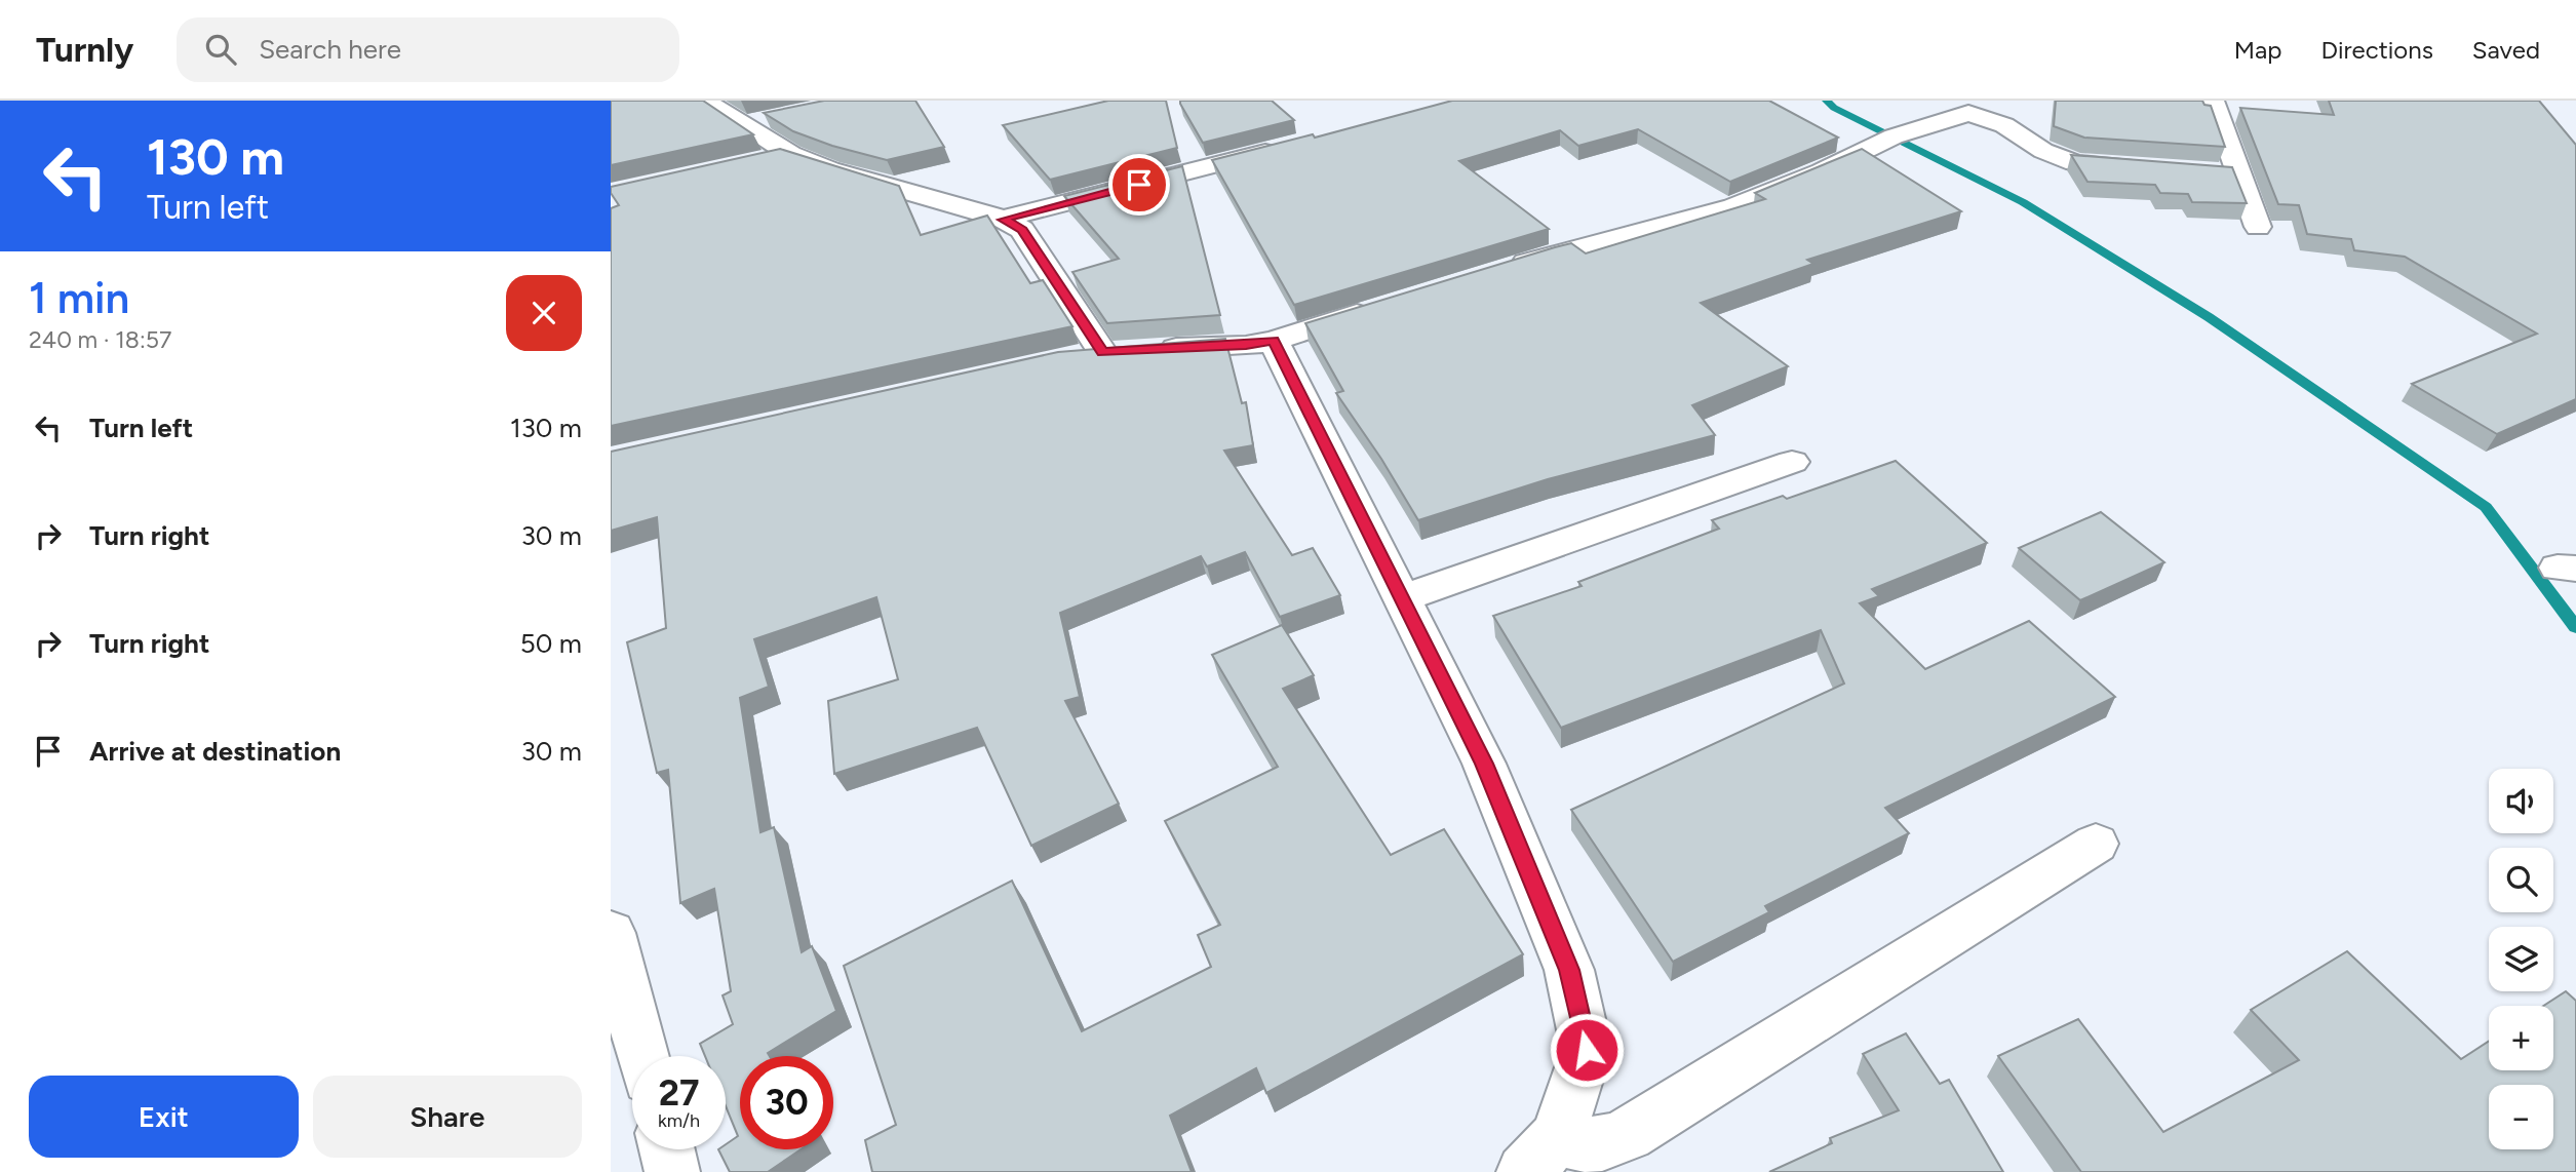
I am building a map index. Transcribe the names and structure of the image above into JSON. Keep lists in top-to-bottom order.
{
  "page": {
    "header": "Turnly",
    "search": "Search here",
    "nav": ["Map", "Directions", "Saved"],
    "turn": ["130 m", "Turn left"],
    "heading": ["1 min", "240 m · 18:57"],
    "list": [
      {
        "name": "Turn left",
        "value": "130 m"
      },
      {
        "name": "Turn right",
        "value": "30 m"
      },
      {
        "name": "Turn right",
        "value": "50 m"
      },
      {
        "name": "Arrive at destination",
        "value": "30 m"
      }
    ],
    "map_buttons": ["+", "−"],
    "speed": "27 km/h",
    "limit": "30",
    "buttons": ["Exit", "Share"]
  }
}
